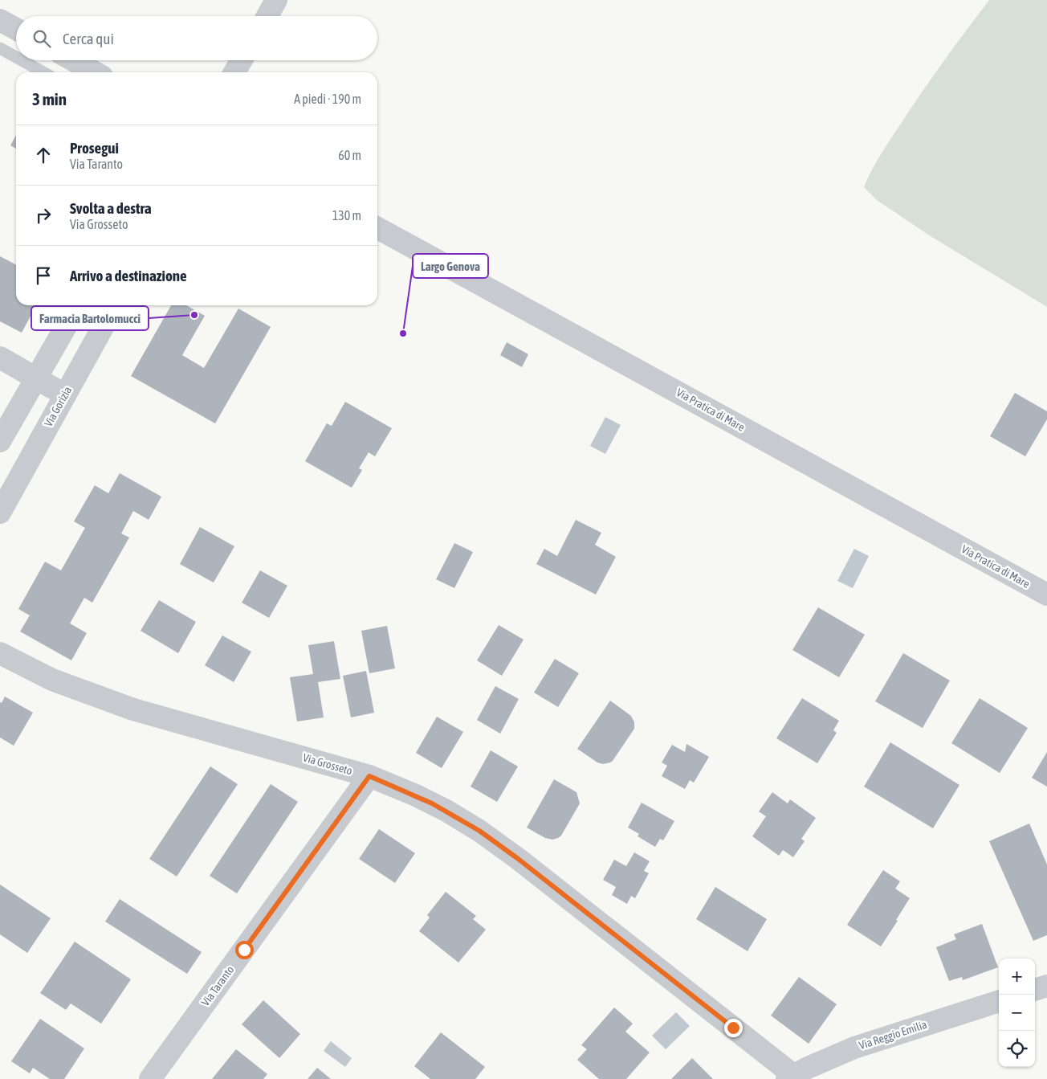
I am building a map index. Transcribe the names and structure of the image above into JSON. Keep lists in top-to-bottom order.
{
  "streets": {
    "street": [
      "Via Gorizia",
      "Via Pratica di Mare",
      "Via Grosseto",
      "Via Taranto",
      "Via Reggio Emilia"
    ]
  },
  "crossings": [
    ["Via Grosseto", "Via Taranto"],
    ["Via Grosseto", "Via Reggio Emilia"]
  ],
  "places": ["Farmacia Bartolomucci", "Largo Genova"],
  "page": {
    "search": "Cerca qui",
    "heading": ["3 min", "A piedi · 190 m"],
    "list": [
      ["Prosegui", "Via Taranto", "60 m"],
      ["Svolta a destra", "Via Grosseto", "130 m"],
      "Arrivo a destinazione"
    ],
    "map_buttons": ["+", "−"]
  }
}
